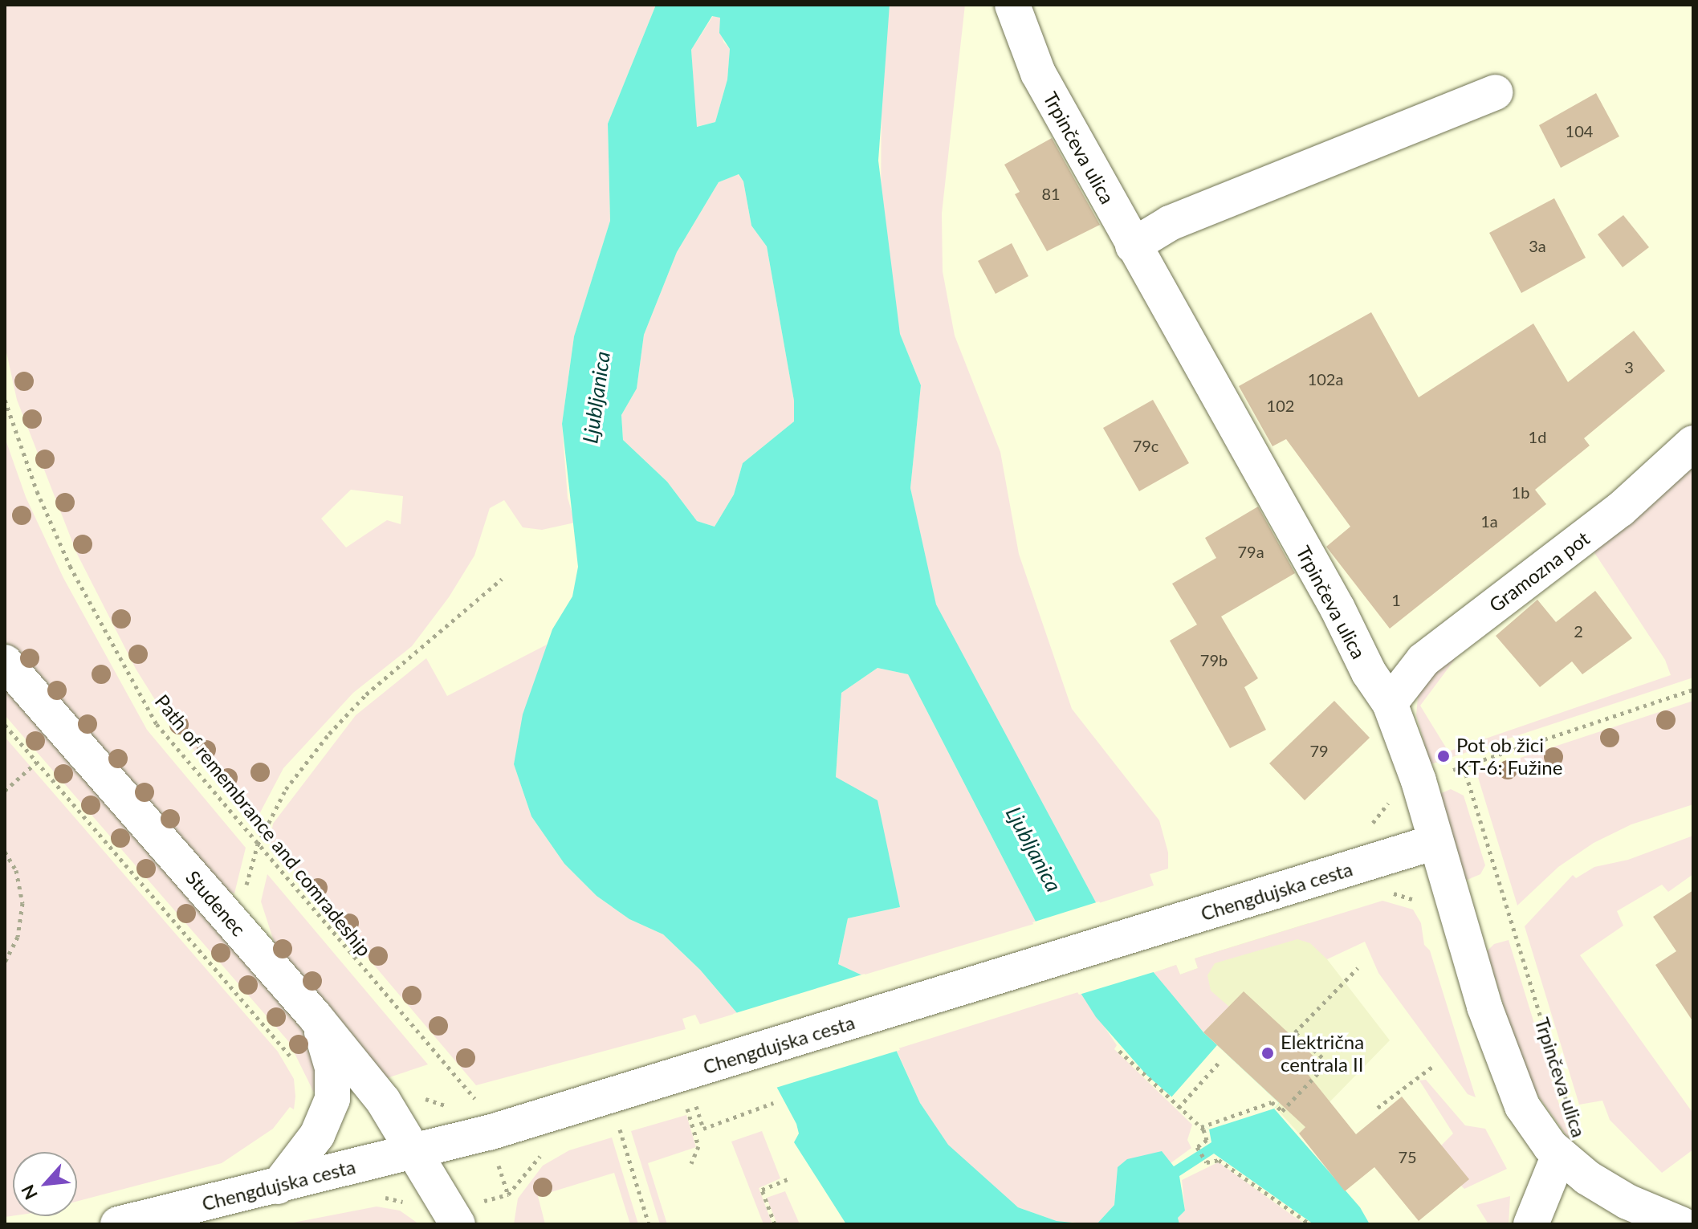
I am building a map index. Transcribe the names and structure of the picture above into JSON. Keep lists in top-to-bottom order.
{
  "streets": {
    "street": [
      "Trpinčeva ulica",
      "Gramozna pot",
      "Chengdujska cesta",
      "Studenec"
    ],
    "path": ["Path of remembrance and comradeship"]
  },
  "crossings": [
    ["Trpinčeva ulica", "Gramozna pot"],
    ["Trpinčeva ulica", "Chengdujska cesta"],
    ["Chengdujska cesta", "Studenec"]
  ],
  "water": ["Ljubljanica"],
  "places": ["Pot ob žici KT-6: Fužine", "Električna centrala II"],
  "house_numbers": [
    "104",
    "81",
    "3a",
    "3",
    "102a",
    "102",
    "1d",
    "79c",
    "1b",
    "1a",
    "79a",
    "1",
    "2",
    "79b",
    "79",
    "75"
  ],
  "north": "bottom left"
}
